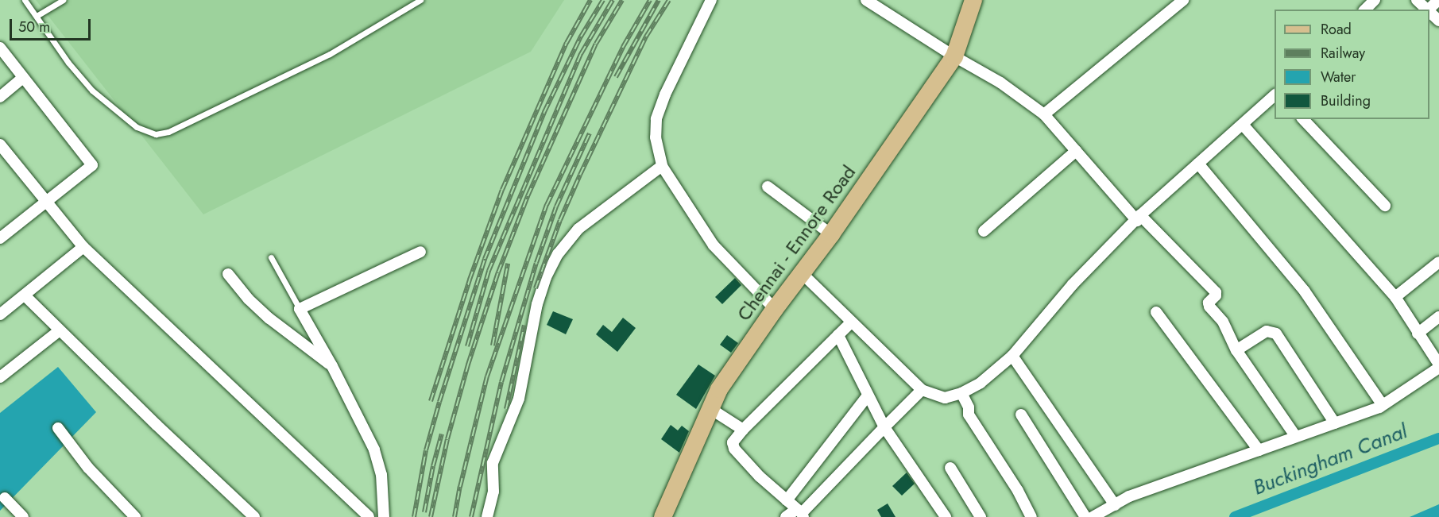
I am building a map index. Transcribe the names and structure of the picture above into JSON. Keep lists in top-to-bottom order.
{
  "streets": {
    "main road": ["Chennai - Ennore Road"]
  },
  "water": ["Buckingham Canal"],
  "legend": [
    "Road",
    "Railway",
    "Water",
    "Building"
  ],
  "scale_bar": "50 m"
}
